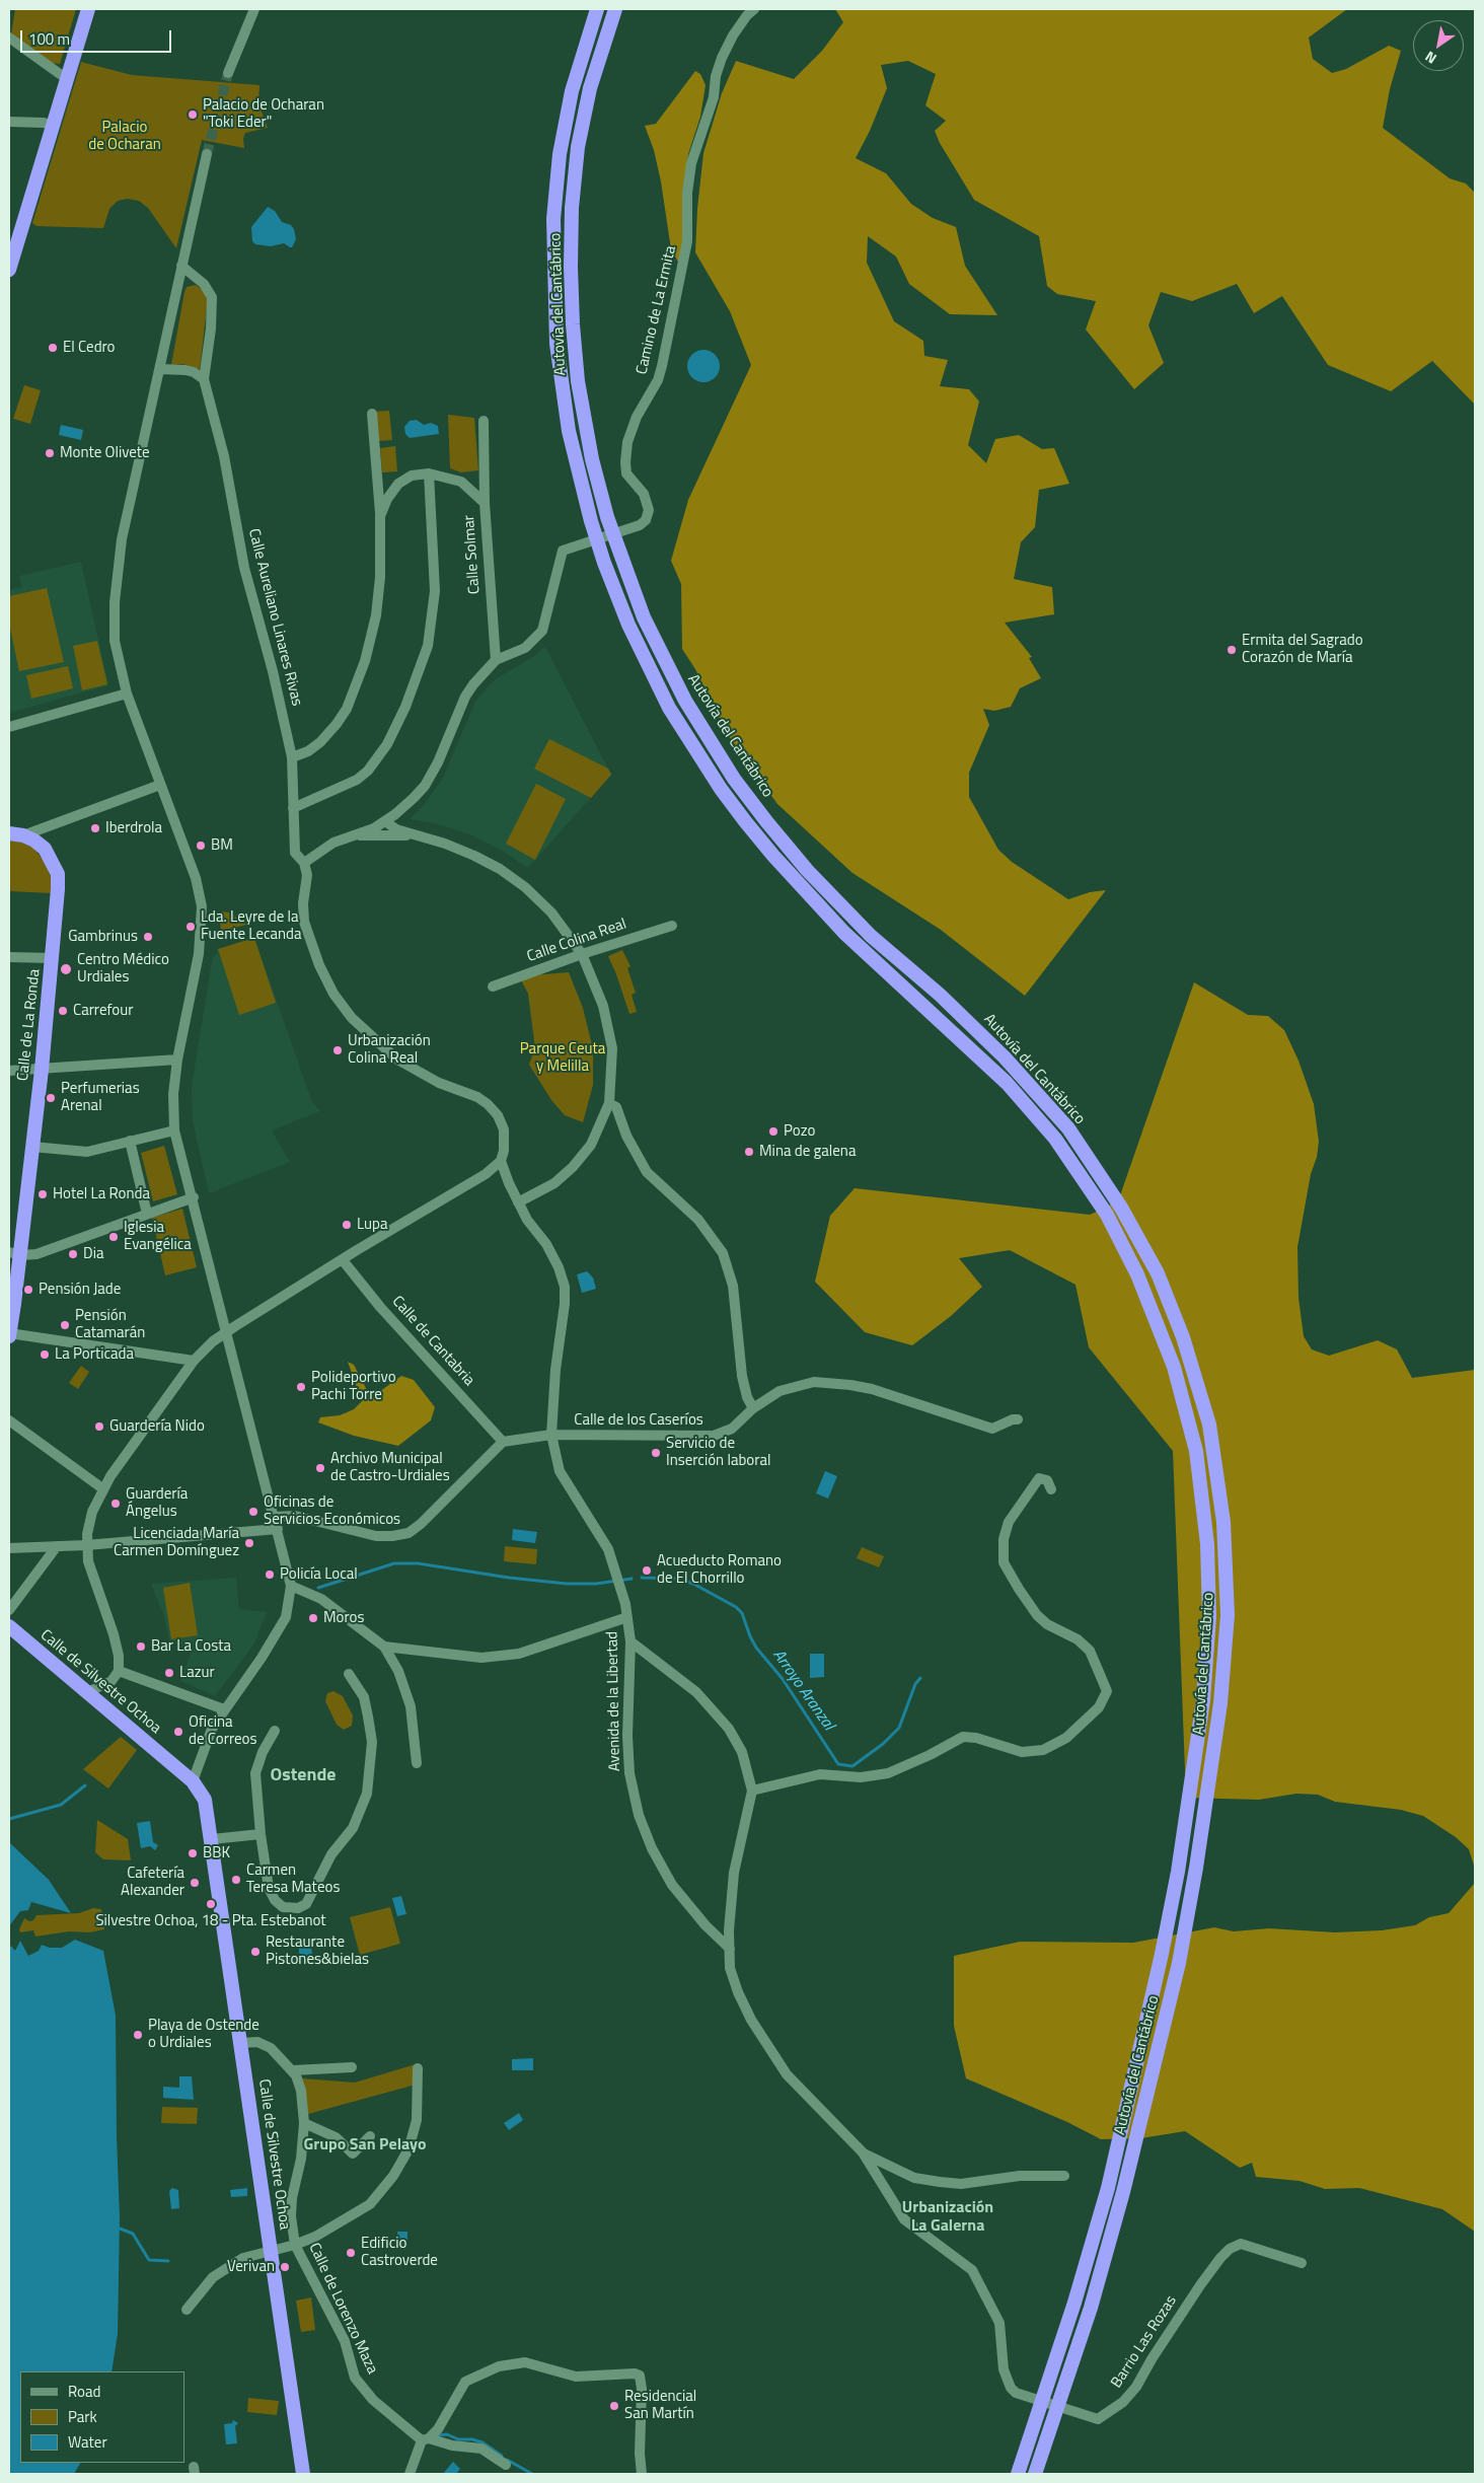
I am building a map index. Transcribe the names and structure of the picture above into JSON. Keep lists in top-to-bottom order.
{
  "streets": {
    "highway": ["Autovía del Cantábrico", "Calle de La Ronda", "Calle de Silvestre Ochoa"],
    "street": [
      "Camino de La Ermita",
      "Calle Solmar",
      "Calle Aureliano Linares Rivas",
      "Calle Colina Real",
      "Calle de Cantabria",
      "Calle de los Caseríos",
      "Avenida de la Libertad",
      "Calle de Lorenzo Maza",
      "Barrio Las Rozas"
    ]
  },
  "crossings": [
    ["Camino de La Ermita", "Calle Solmar"],
    ["Calle Solmar", "Calle Aureliano Linares Rivas"],
    ["Calle de Cantabria", "Calle de los Caseríos"],
    ["Calle de los Caseríos", "Avenida de la Libertad"],
    ["Calle de Silvestre Ochoa", "Calle de Lorenzo Maza"],
    ["Avenida de la Libertad", "Barrio Las Rozas"]
  ],
  "districts": ["Ostende", "Grupo San Pelayo", "Urbanización La Galerna"],
  "water": ["Arroyo Aranzal"],
  "parks": ["Palacio de Ocharan", "Parque Ceuta y Melilla"],
  "places": [
    "Palacio de Ocharan \"Toki Eder\"",
    "El Cedro",
    "Monte Olivete",
    "Ermita del Sagrado Corazón de María",
    "Iberdrola",
    "BM",
    "Lda. Leyre de la Fuente Lecanda",
    "Gambrinus",
    "Centro Médico Urdiales",
    "Carrefour",
    "Urbanización Colina Real",
    "Perfumerias Arenal",
    "Pozo",
    "Mina de galena",
    "Hotel La Ronda",
    "Lupa",
    "Iglesia Evangélica",
    "Dia",
    "Pensión Jade",
    "Pensión Catamarán",
    "La Porticada",
    "Polideportivo Pachi Torre",
    "Guardería Nido",
    "Servicio de Inserción laboral",
    "Archivo Municipal de Castro-Urdiales",
    "Guardería Ángelus",
    "Oficinas de Servicios Económicos",
    "Licenciada María Carmen Domínguez",
    "Acueducto Romano de El Chorrillo",
    "Policía Local",
    "Moros",
    "Bar La Costa",
    "Lazur",
    "Oficina de Correos",
    "BBK",
    "Carmen Teresa Mateos",
    "Cafetería Alexander",
    "Silvestre Ochoa, 18 - Pta. Estebanot",
    "Restaurante Pistones&bielas",
    "Playa de Ostende o Urdiales",
    "Edificio Castroverde",
    "Verivan",
    "Residencial San Martín"
  ],
  "legend": ["Road", "Park", "Water"],
  "scale_bar": "100 m",
  "north": "bottom left"
}
